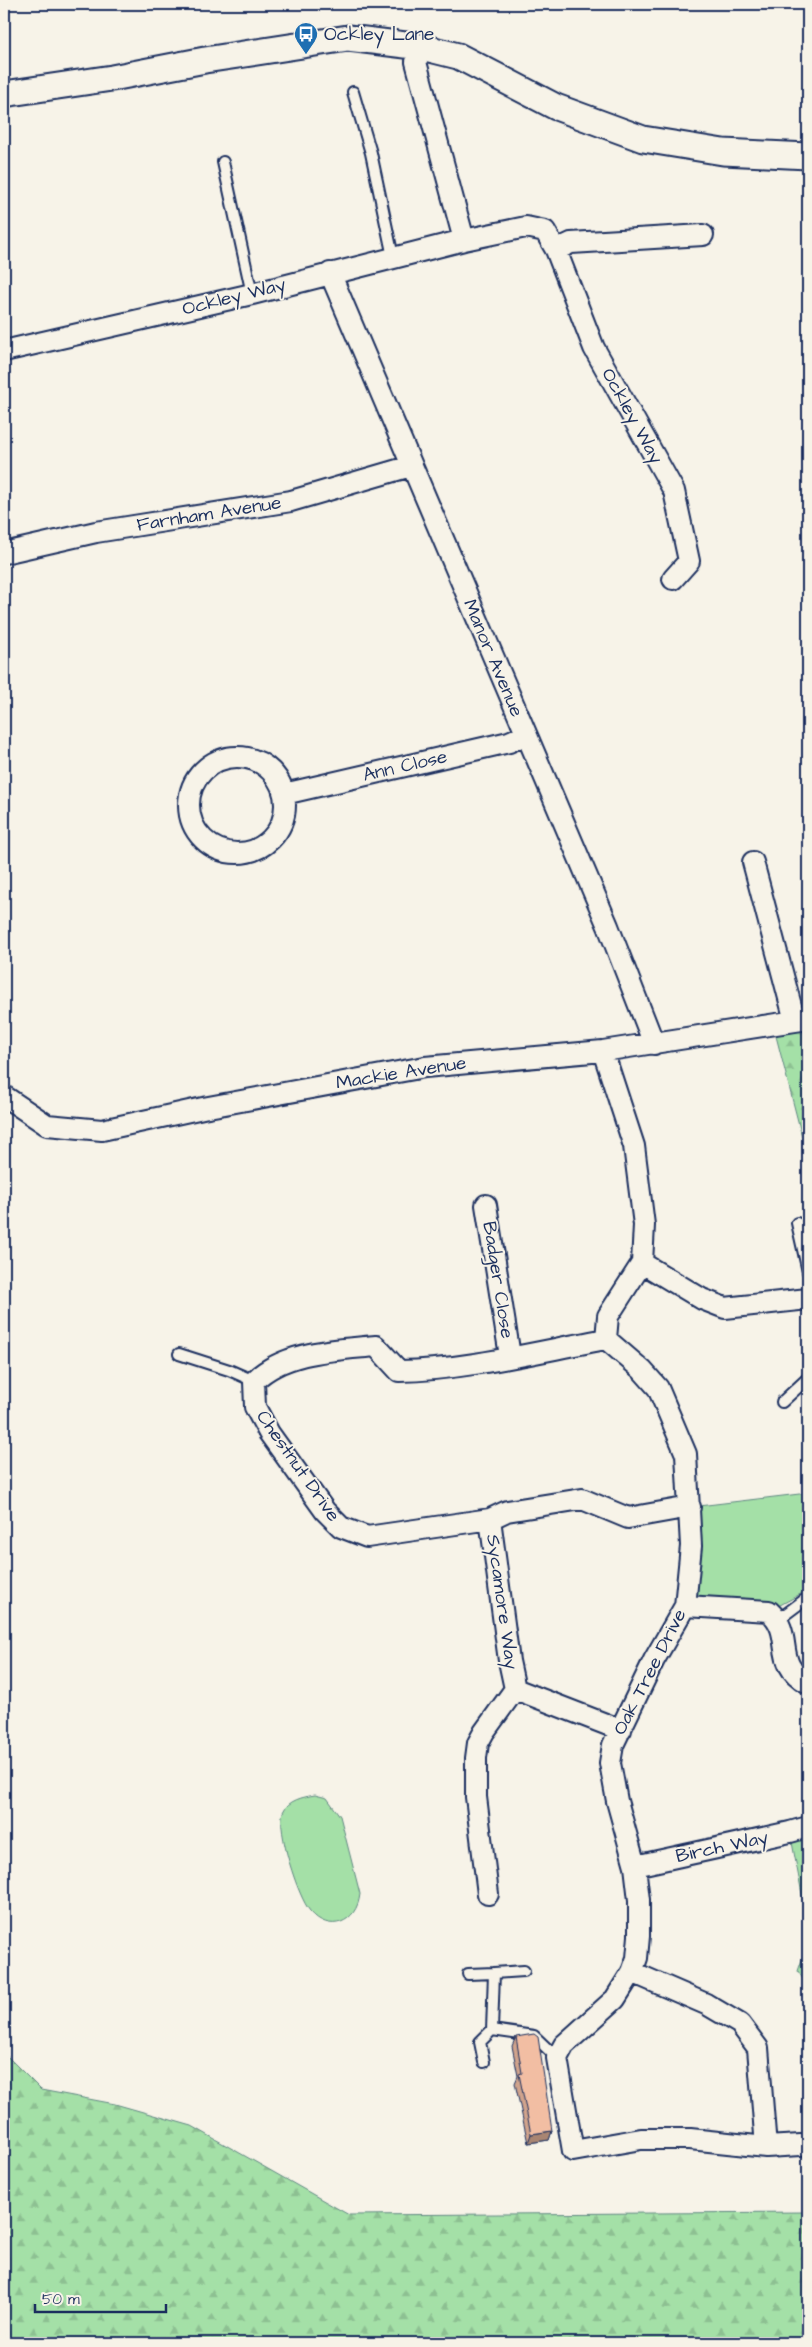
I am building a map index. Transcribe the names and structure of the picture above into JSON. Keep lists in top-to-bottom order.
{
  "streets": {
    "street": [
      "Ockley Way",
      "Farnham Avenue",
      "Manor Avenue",
      "Ann Close",
      "Mackie Avenue",
      "Badger Close",
      "Chestnut Drive",
      "Sycamore Way",
      "Oak Tree Drive",
      "Birch Way"
    ]
  },
  "crossings": [
    ["Ockley Way", "Manor Avenue"],
    ["Farnham Avenue", "Manor Avenue"],
    ["Manor Avenue", "Ann Close"],
    ["Manor Avenue", "Mackie Avenue"],
    ["Badger Close", "Chestnut Drive"],
    ["Badger Close", "Oak Tree Drive"],
    ["Chestnut Drive", "Sycamore Way"],
    ["Sycamore Way", "Oak Tree Drive"],
    ["Oak Tree Drive", "Birch Way"]
  ],
  "places": {
    "bus stop": ["Ockley Lane"]
  },
  "scale_bar": "50 m"
}
